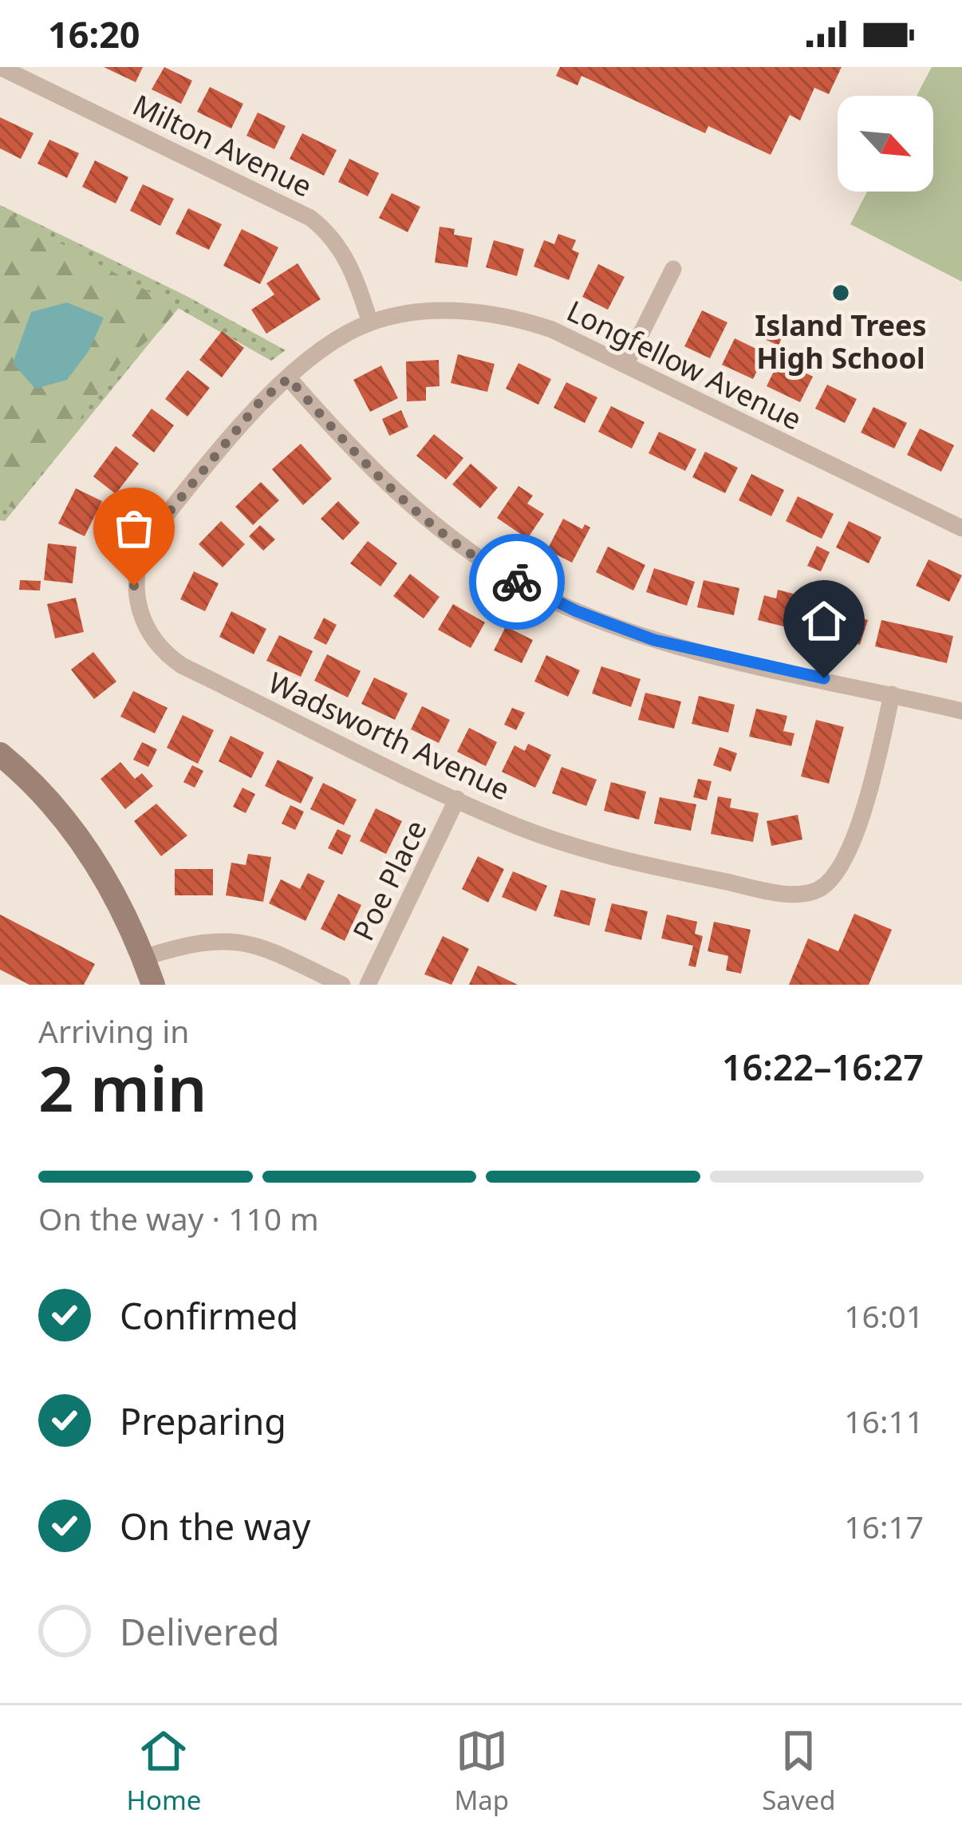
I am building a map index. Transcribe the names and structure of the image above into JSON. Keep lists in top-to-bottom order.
{
  "streets": {
    "street": [
      "Milton Avenue",
      "Longfellow Avenue",
      "Wadsworth Avenue",
      "Poe Place"
    ]
  },
  "crossings": [
    ["Milton Avenue", "Longfellow Avenue"],
    ["Milton Avenue", "Wadsworth Avenue"],
    ["Longfellow Avenue", "Wadsworth Avenue"],
    ["Wadsworth Avenue", "Poe Place"]
  ],
  "places": ["Island Trees High School"],
  "north": "bottom right",
  "page": {
    "status": "16:20",
    "heading": ["2 min", "Arriving in", "16:22–16:27"],
    "bar": "On the way · 110 m",
    "list": [
      ["Confirmed", "16:01"],
      ["Preparing", "16:11"],
      ["On the way", "16:17"],
      "Delivered"
    ],
    "tabs": ["Home", "Map", "Saved"]
  }
}
